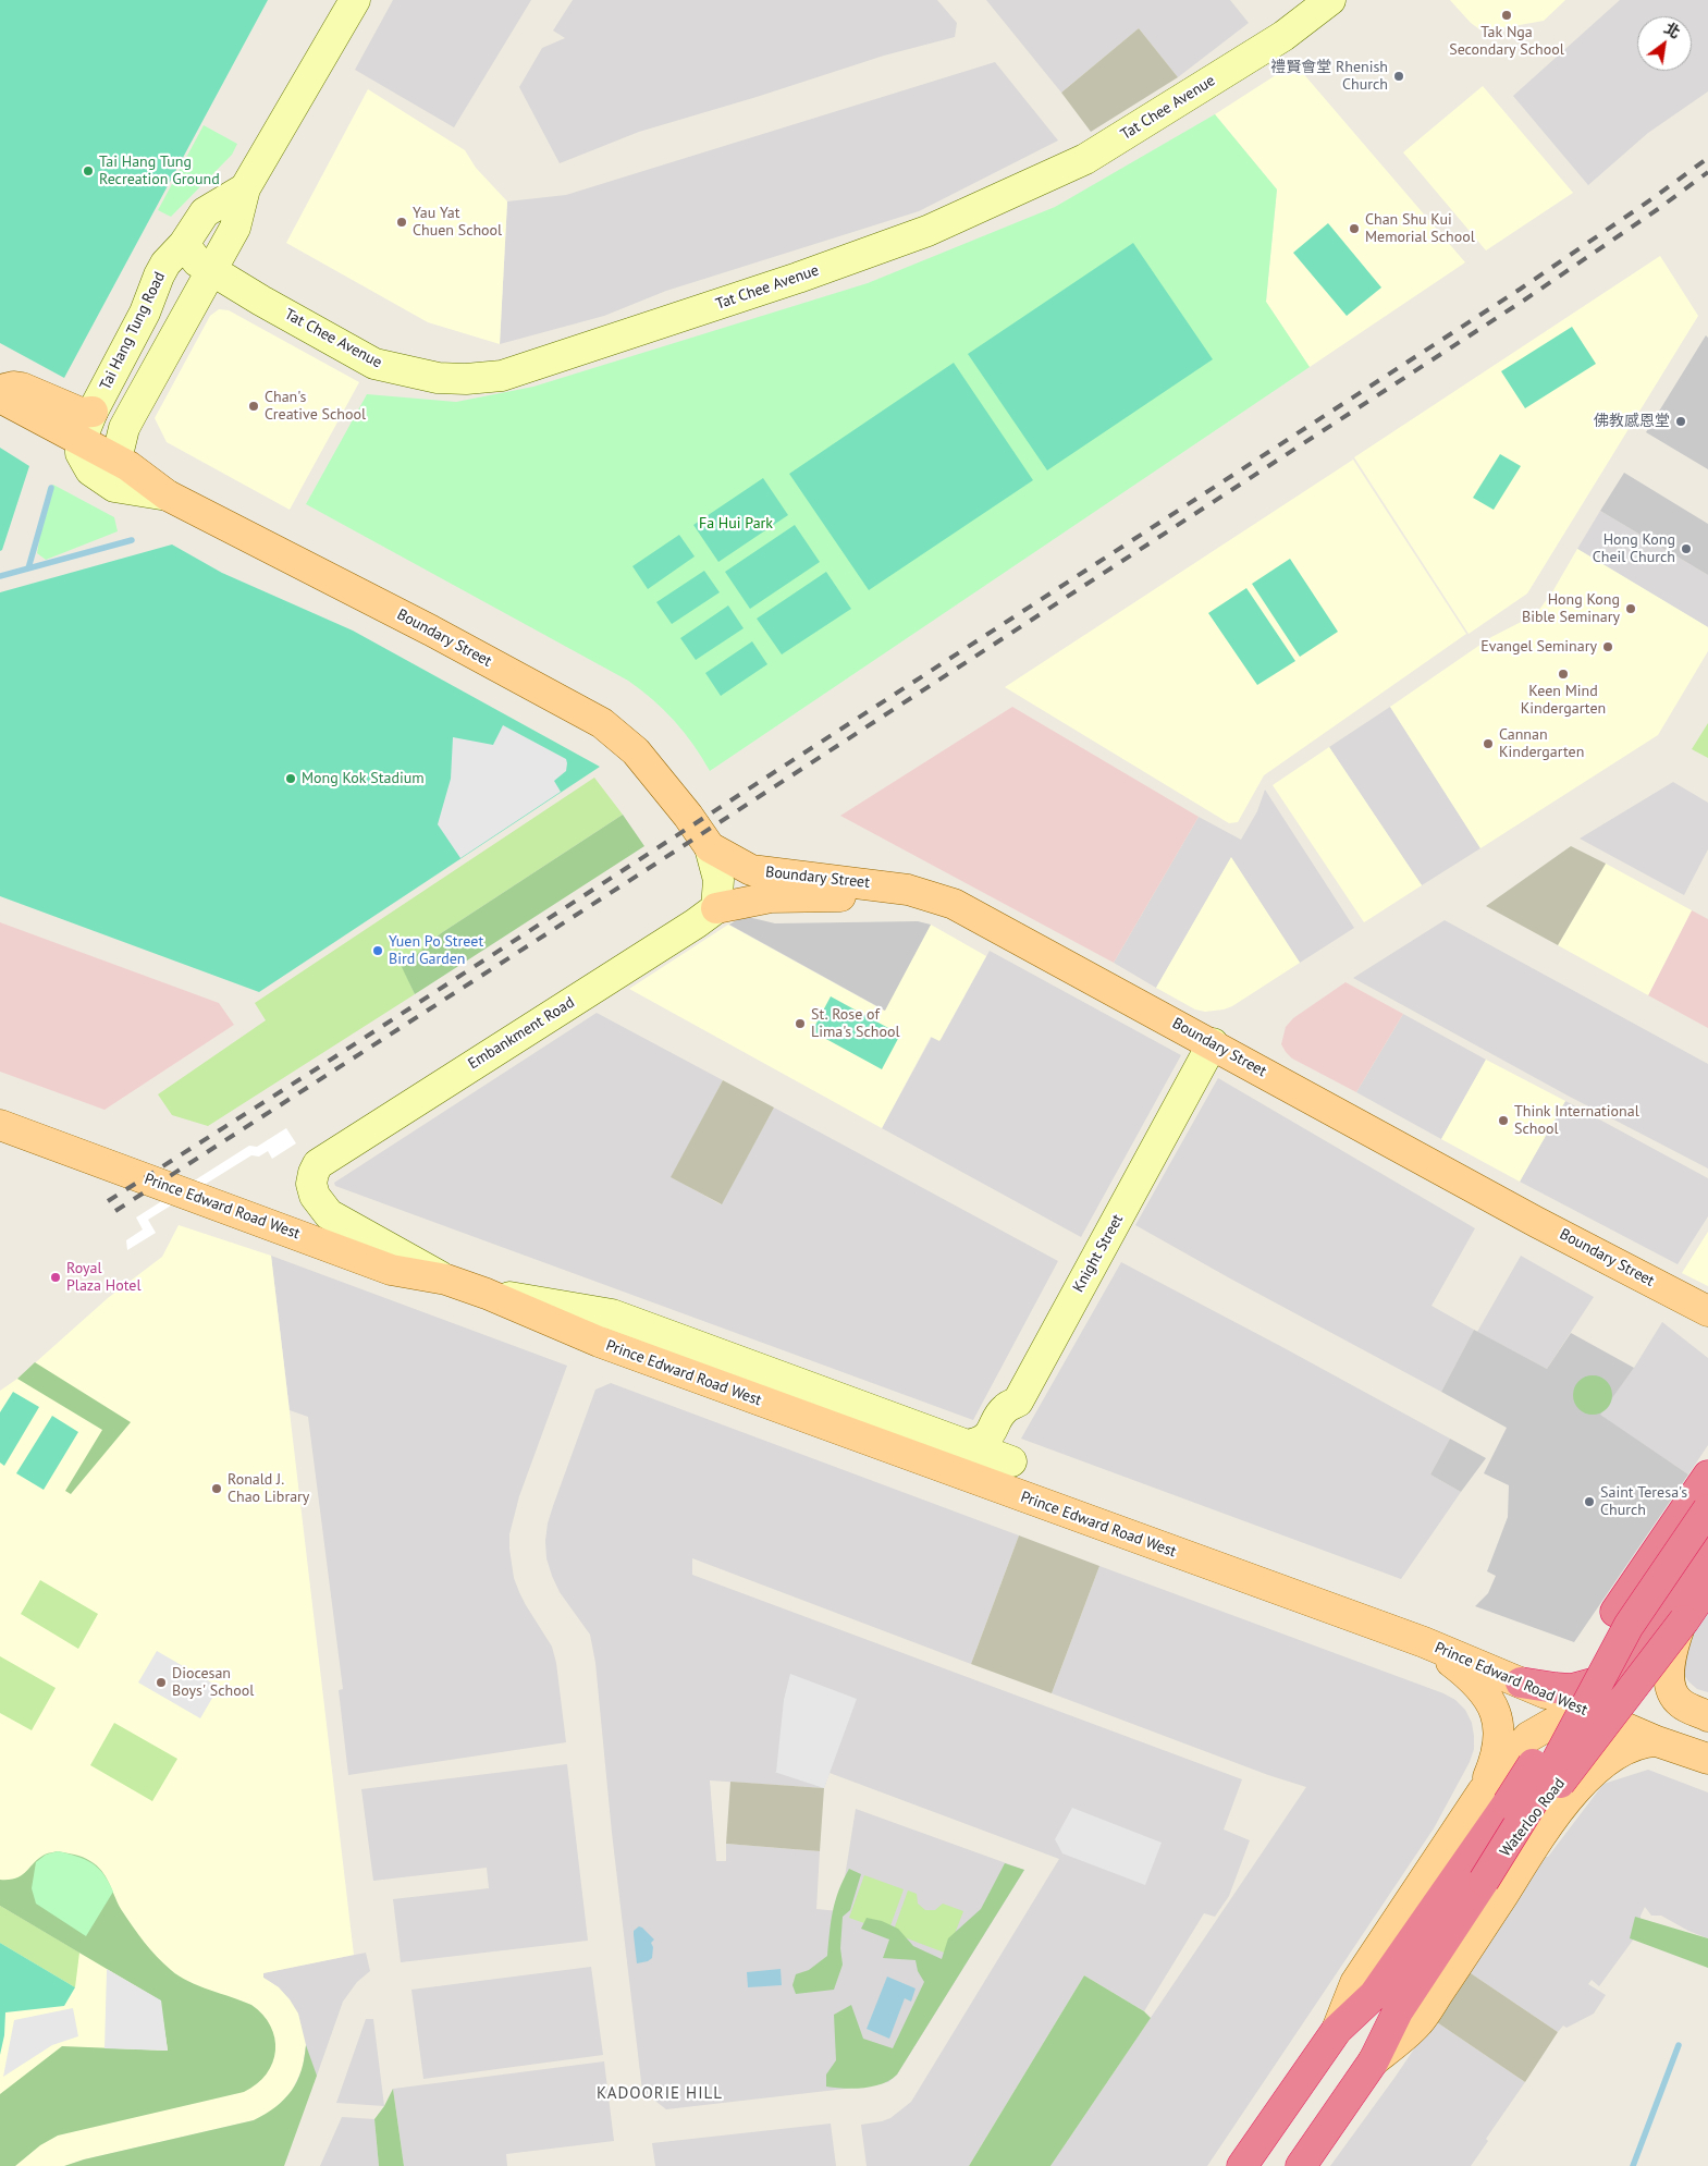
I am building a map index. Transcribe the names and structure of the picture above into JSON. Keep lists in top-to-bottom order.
{
  "streets": {
    "highway": ["Waterloo Road"],
    "main road": [
      "Tat Chee Avenue",
      "Tai Hang Tung Road",
      "Boundary Street",
      "Embankment Road",
      "Prince Edward Road West",
      "Knight Street"
    ]
  },
  "crossings": [
    ["Tat Chee Avenue", "Tai Hang Tung Road"],
    ["Tai Hang Tung Road", "Boundary Street"],
    ["Boundary Street", "Embankment Road"],
    ["Boundary Street", "Knight Street"],
    ["Embankment Road", "Prince Edward Road West"],
    ["Prince Edward Road West", "Knight Street"],
    ["Prince Edward Road West", "Waterloo Road"]
  ],
  "districts": ["KADOORIE HILL"],
  "parks": ["Fa Hui Park"],
  "places": [
    "Tak Nga Secondary School",
    "禮賢會堂 Rhenish Church",
    "Tai Hang Tung Recreation Ground",
    "Yau Yat Chuen School",
    "Chan Shu Kui Memorial School",
    "Chan's Creative School",
    "佛教感恩堂",
    "Hong Kong Cheil Church",
    "Hong Kong Bible Seminary",
    "Evangel Seminary",
    "Keen Mind Kindergarten",
    "Cannan Kindergarten",
    "Mong Kok Stadium",
    "Yuen Po Street Bird Garden",
    "St. Rose of Lima's School",
    "Think International School",
    "Royal Plaza Hotel",
    "Ronald J. Chao Library",
    "Saint Teresa's Church",
    "Diocesan Boys' School"
  ],
  "north": "top right"
}
